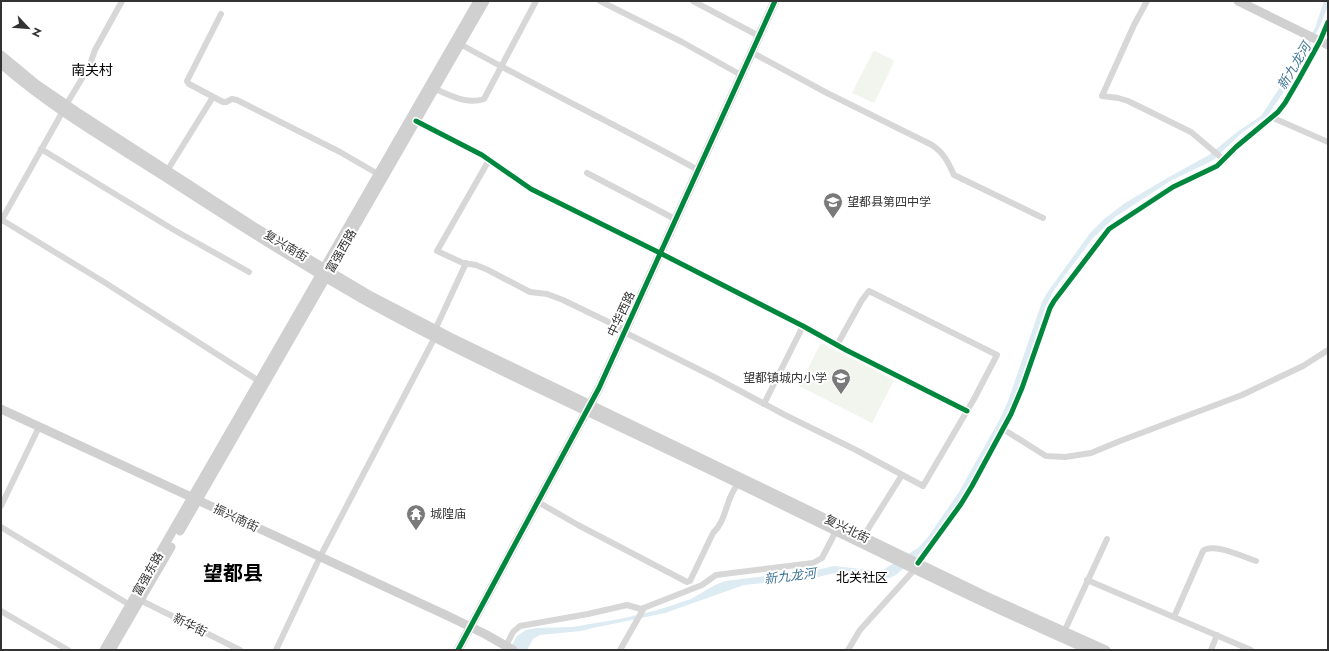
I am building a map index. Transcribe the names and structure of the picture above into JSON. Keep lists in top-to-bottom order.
{
  "streets": {
    "main road": [
      "复兴南街",
      "富强西路",
      "中华西路",
      "振兴南街",
      "复兴北街",
      "富强东路"
    ],
    "street": ["新华街"]
  },
  "crossings": [
    ["复兴南街", "富强西路"],
    ["复兴南街", "中华西路"],
    ["复兴南街", "复兴北街"],
    ["富强西路", "振兴南街"],
    ["富强西路", "富强东路"],
    ["中华西路", "振兴南街"],
    ["中华西路", "复兴北街"],
    ["振兴南街", "富强东路"],
    ["富强东路", "新华街"]
  ],
  "districts": ["南关村", "望都县", "北关社区"],
  "water": ["新九龙河"],
  "places": {
    "school or university": ["望都县第四中学", "望都镇城内小学"],
    "temple": ["城隍庙"]
  },
  "north": "bottom right"
}
